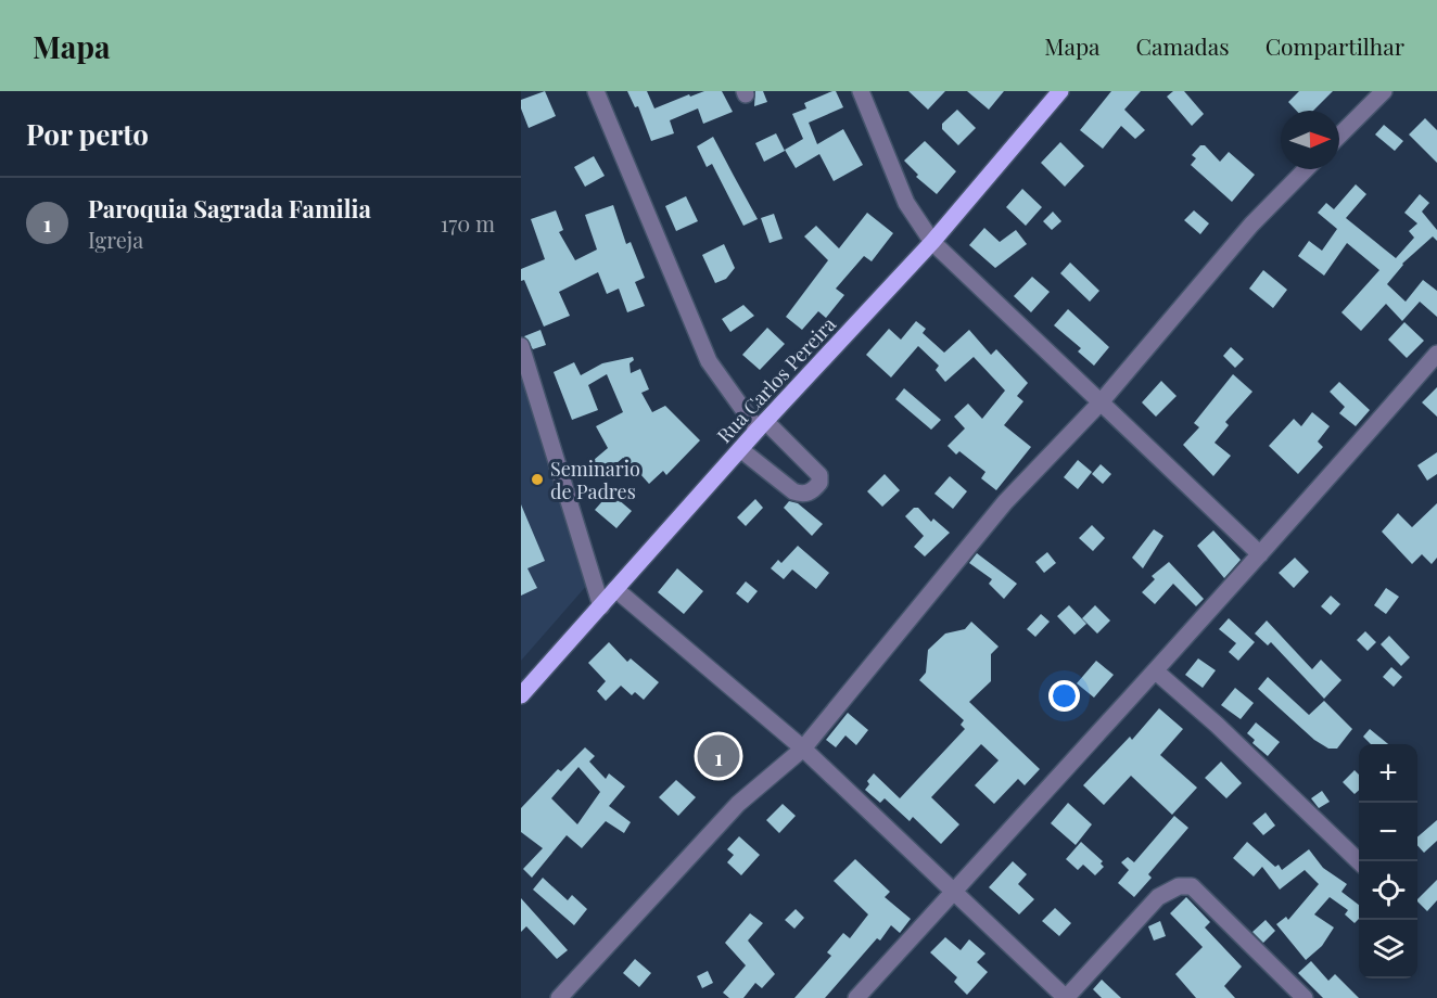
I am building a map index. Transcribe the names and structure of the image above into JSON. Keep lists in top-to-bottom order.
{
  "streets": {
    "main road": ["Rua Carlos Pereira"]
  },
  "places": ["Seminario de Padres"],
  "north": "right",
  "page": {
    "header": "Mapa",
    "nav": ["Mapa", "Camadas", "Compartilhar"],
    "heading": "Por perto",
    "list": [
      {
        "mark": "1",
        "name": "Paroquia Sagrada Familia",
        "note": "Igreja",
        "value": "170 m"
      }
    ],
    "pins": "1",
    "map_buttons": ["+", "−"]
  }
}
